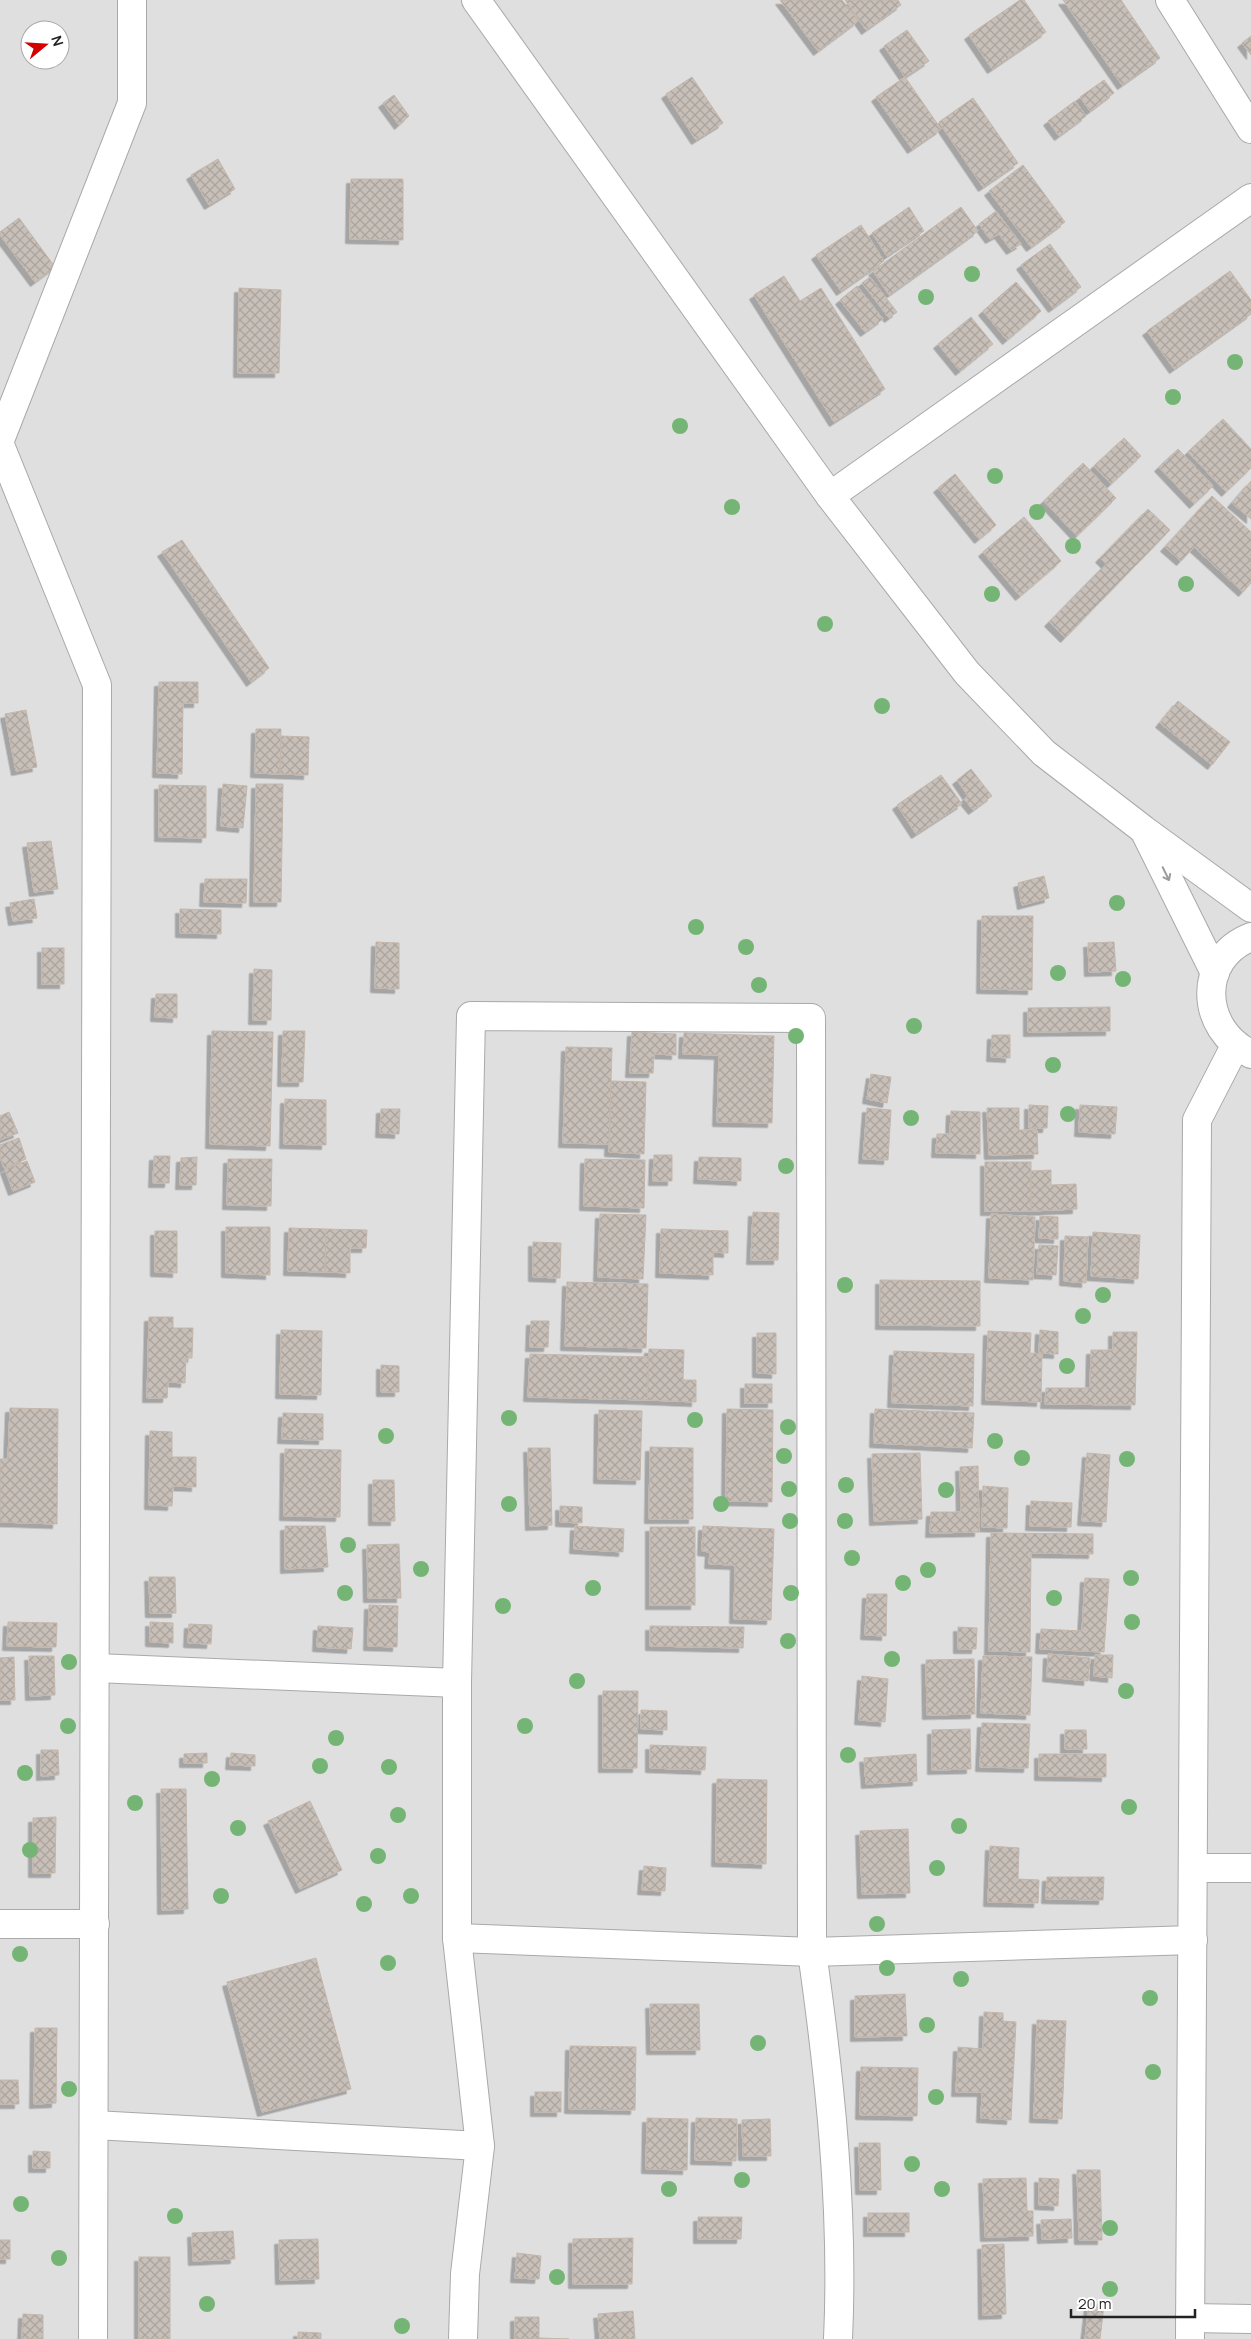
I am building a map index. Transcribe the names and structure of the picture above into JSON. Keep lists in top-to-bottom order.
{
  "scale_bar": "20 m",
  "north": "right"
}
